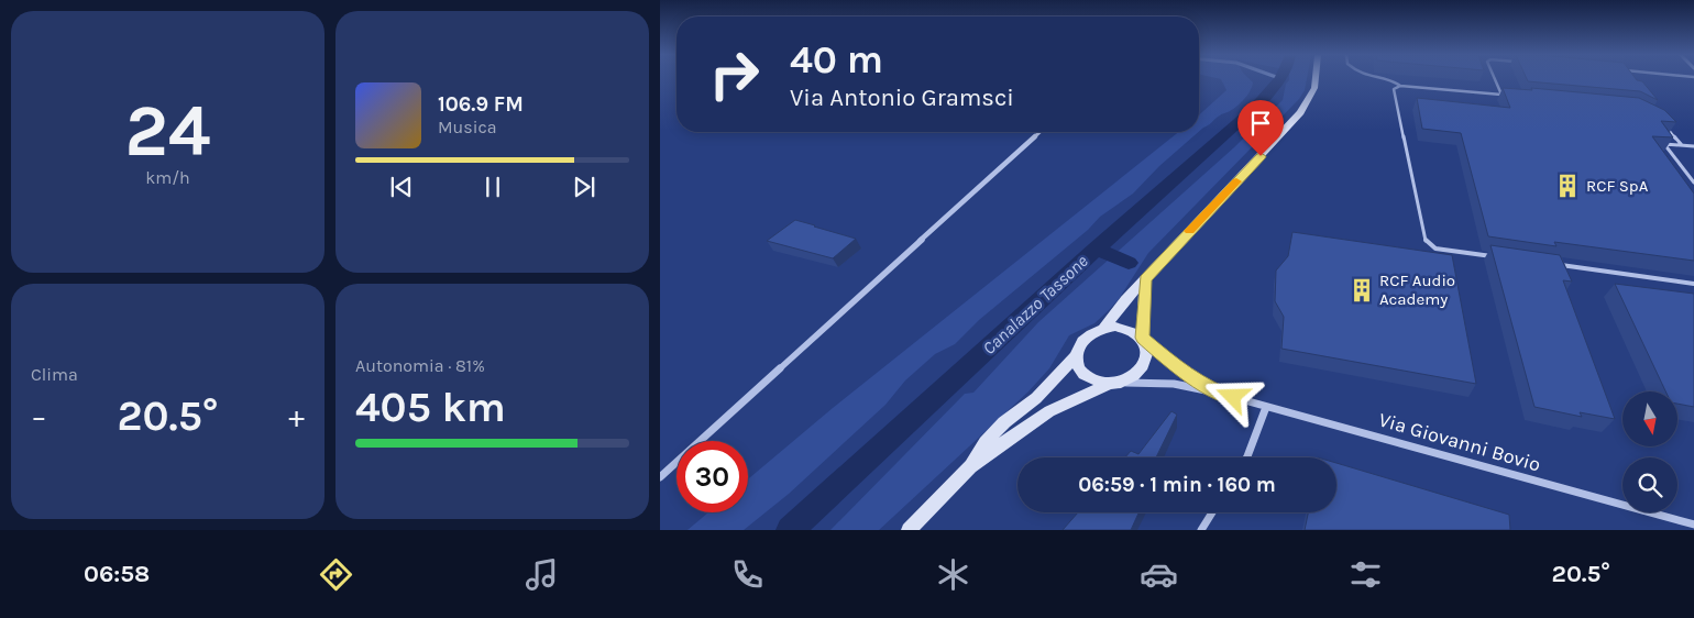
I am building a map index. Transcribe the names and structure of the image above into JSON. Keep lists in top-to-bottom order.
{
  "streets": {
    "street": ["Via Giovanni Bovio"]
  },
  "water": ["Canalazzo Tassone"],
  "places": {
    "building": ["RCF SpA", "RCF Audio Academy"]
  },
  "north": "bottom",
  "page": {
    "tile": [
      ["24", "km/h"],
      "Clima",
      ["Autonomia · 81%", "405 km"]
    ],
    "turn": ["40 m", "Via Antonio Gramsci"],
    "song": ["106.9 FM", "Musica"],
    "heat": ["−", "20.5°", "+"],
    "limit": "30",
    "trip": "06:59 · 1 min · 160 m",
    "tabs": ["06:58", "20.5°"]
  }
}
